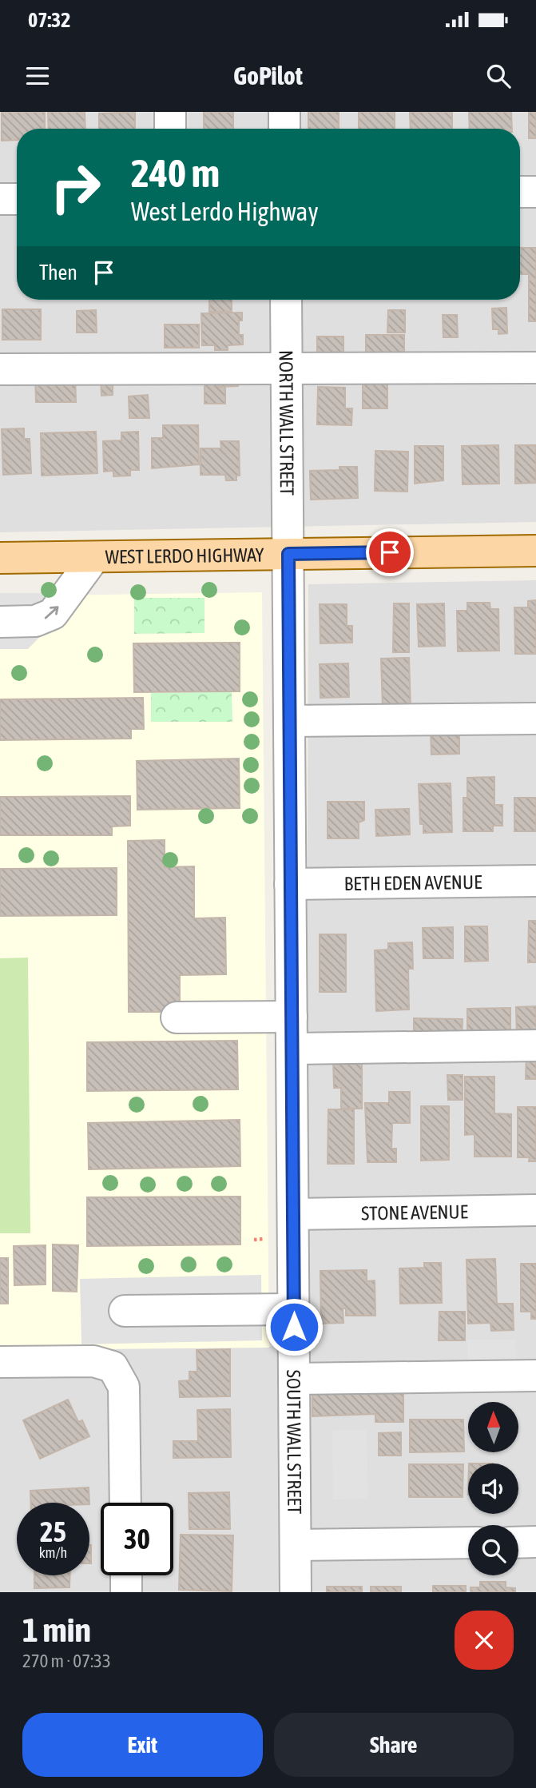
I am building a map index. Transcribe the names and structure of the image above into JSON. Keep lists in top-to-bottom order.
{
  "streets": {
    "main road": ["WEST LERDO HIGHWAY"],
    "street": [
      "NORTH WALL STREET",
      "BETH EDEN AVENUE",
      "STONE AVENUE",
      "SOUTH WALL STREET"
    ]
  },
  "crossings": [
    ["NORTH WALL STREET", "WEST LERDO HIGHWAY"],
    ["NORTH WALL STREET", "SOUTH WALL STREET"],
    ["WEST LERDO HIGHWAY", "SOUTH WALL STREET"],
    ["BETH EDEN AVENUE", "SOUTH WALL STREET"],
    ["STONE AVENUE", "SOUTH WALL STREET"]
  ],
  "north": "top",
  "page": {
    "status": "07:32",
    "header": "GoPilot",
    "turn": ["240 m", "West Lerdo Highway"],
    "then": "Then",
    "speed": "25 km/h",
    "limit": "30",
    "heading": ["1 min", "270 m · 07:33"],
    "buttons": ["Exit", "Share"]
  }
}
